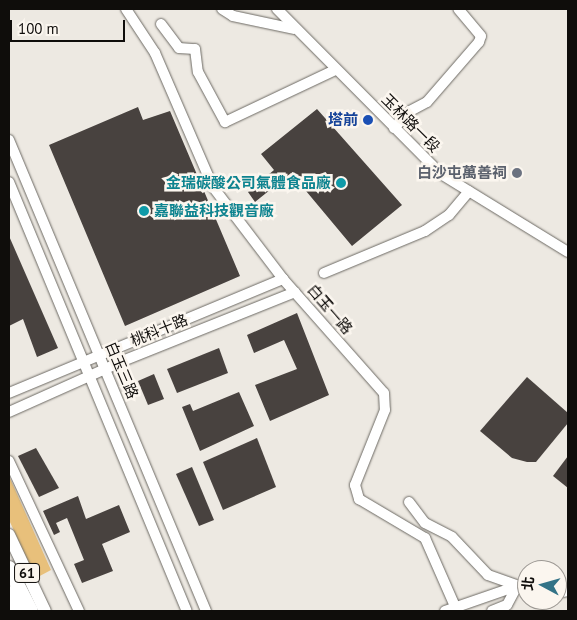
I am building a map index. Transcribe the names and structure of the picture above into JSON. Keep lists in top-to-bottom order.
{
  "streets": {
    "highway": ["61"],
    "street": [
      "玉林路一段",
      "白玉一路",
      "桃科十路",
      "白玉三路"
    ]
  },
  "crossings": [
    ["白玉一路", "桃科十路"],
    ["桃科十路", "白玉三路"]
  ],
  "places": [
    "塔前",
    "白沙屯萬善祠",
    "金瑞碳酸公司氣體食品廠",
    "嘉聯益科技觀音廠"
  ],
  "scale_bar": "100 m",
  "north": "left"
}
